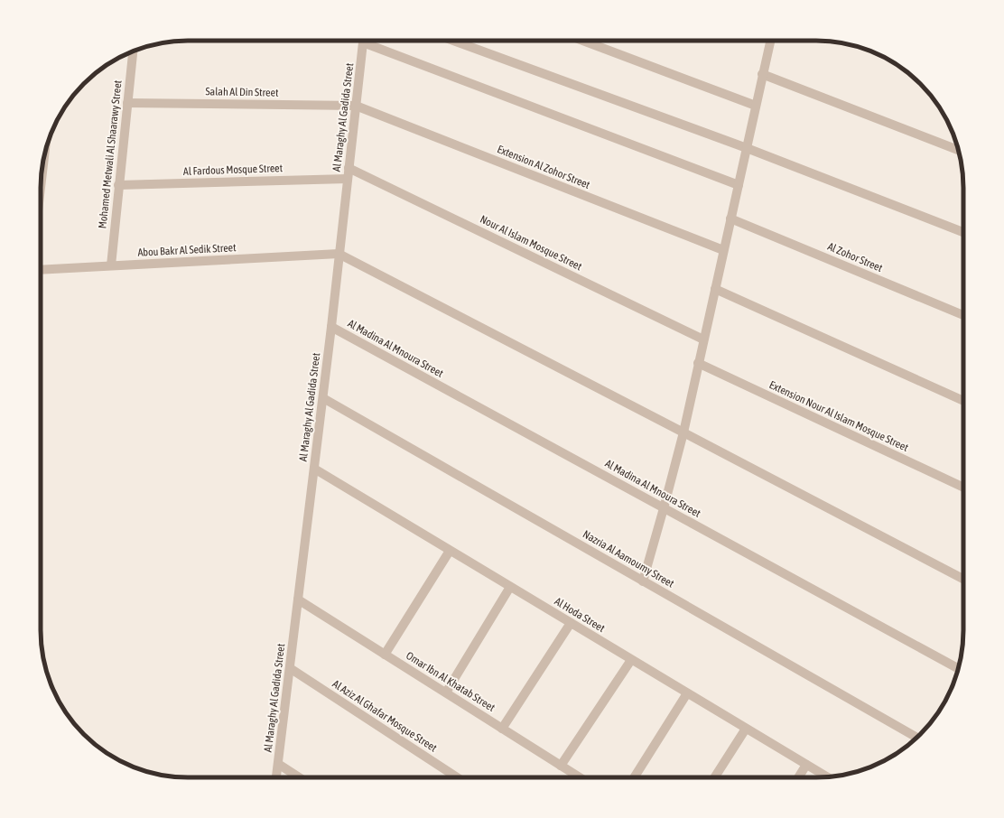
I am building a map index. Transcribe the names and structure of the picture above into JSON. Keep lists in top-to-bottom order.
{
  "streets": {
    "street": [
      "Salah Al Din Street",
      "Al Maraghy Al Gadida Street",
      "Mohamed Metwali Al Shaarawy Street",
      "Extension Al Zohor Street",
      "Al Fardous Mosque Street",
      "Nour Al Islam Mosque Street",
      "Abou Bakr Al Sedik Street",
      "Al Zohor Street",
      "Al Madina Al Mnoura Street",
      "Extension Nour Al Islam Mosque Street",
      "Nazria Al Aamoumy Street",
      "Al Hoda Street",
      "Omar Ibn Al Khatab Street",
      "Al Aziz Al Ghafar Mosque Street"
    ]
  },
  "crossings": [
    ["Salah Al Din Street", "Al Maraghy Al Gadida Street"],
    ["Salah Al Din Street", "Mohamed Metwali Al Shaarawy Street"],
    ["Salah Al Din Street", "Extension Al Zohor Street"],
    ["Al Maraghy Al Gadida Street", "Extension Al Zohor Street"],
    ["Al Maraghy Al Gadida Street", "Al Fardous Mosque Street"],
    ["Al Maraghy Al Gadida Street", "Nour Al Islam Mosque Street"],
    ["Al Maraghy Al Gadida Street", "Abou Bakr Al Sedik Street"],
    ["Al Maraghy Al Gadida Street", "Al Madina Al Mnoura Street"],
    ["Al Maraghy Al Gadida Street", "Nazria Al Aamoumy Street"],
    ["Al Maraghy Al Gadida Street", "Al Hoda Street"],
    ["Al Maraghy Al Gadida Street", "Omar Ibn Al Khatab Street"],
    ["Al Maraghy Al Gadida Street", "Al Aziz Al Ghafar Mosque Street"],
    ["Mohamed Metwali Al Shaarawy Street", "Al Fardous Mosque Street"],
    ["Mohamed Metwali Al Shaarawy Street", "Abou Bakr Al Sedik Street"]
  ]
}
